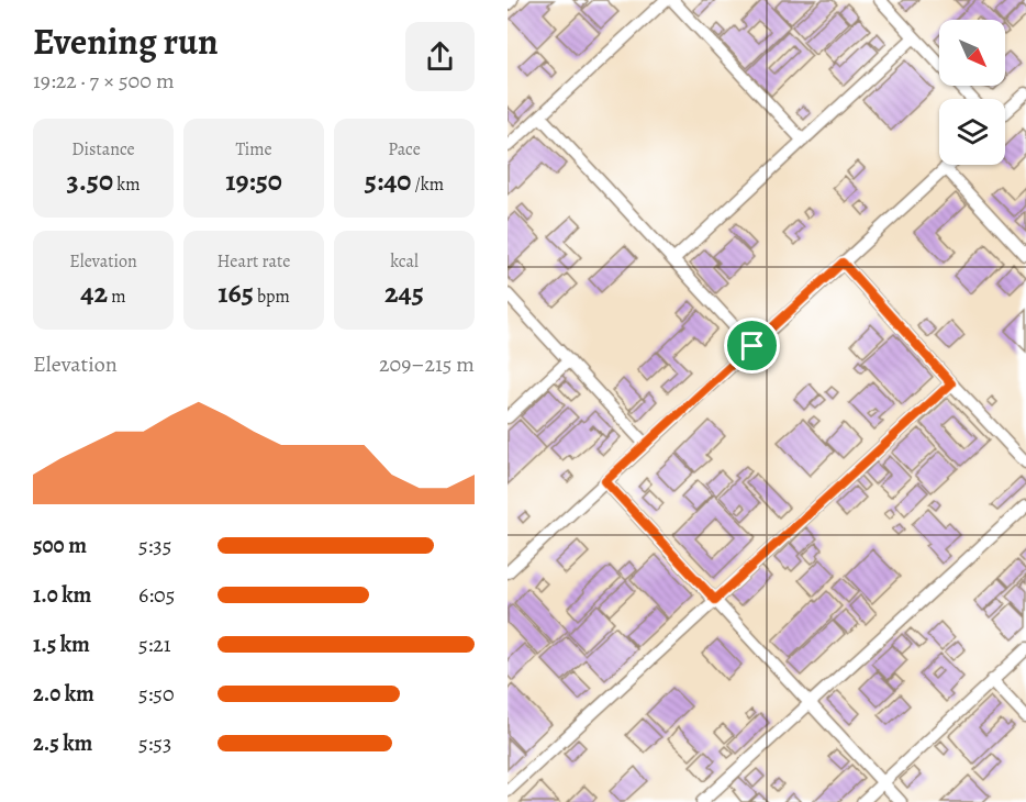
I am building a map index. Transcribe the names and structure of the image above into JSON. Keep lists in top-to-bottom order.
{
  "north": "bottom right",
  "page": {
    "heading": ["Evening run", "19:22 · 7 × 500 m"],
    "stats": [
      ["Distance", "3.50 km"],
      ["Time", "19:50"],
      ["Pace", "5:40 /km"],
      ["Elevation", "42 m"],
      ["Heart rate", "165 bpm"],
      ["kcal", "245"]
    ],
    "chart": ["Elevation", "209–215 m"],
    "list": [
      {
        "name": "500 m",
        "note": "5:35"
      },
      {
        "name": "1.0 km",
        "note": "6:05"
      },
      {
        "name": "1.5 km",
        "note": "5:21"
      },
      {
        "name": "2.0 km",
        "note": "5:50"
      },
      {
        "name": "2.5 km",
        "note": "5:53"
      }
    ]
  }
}
